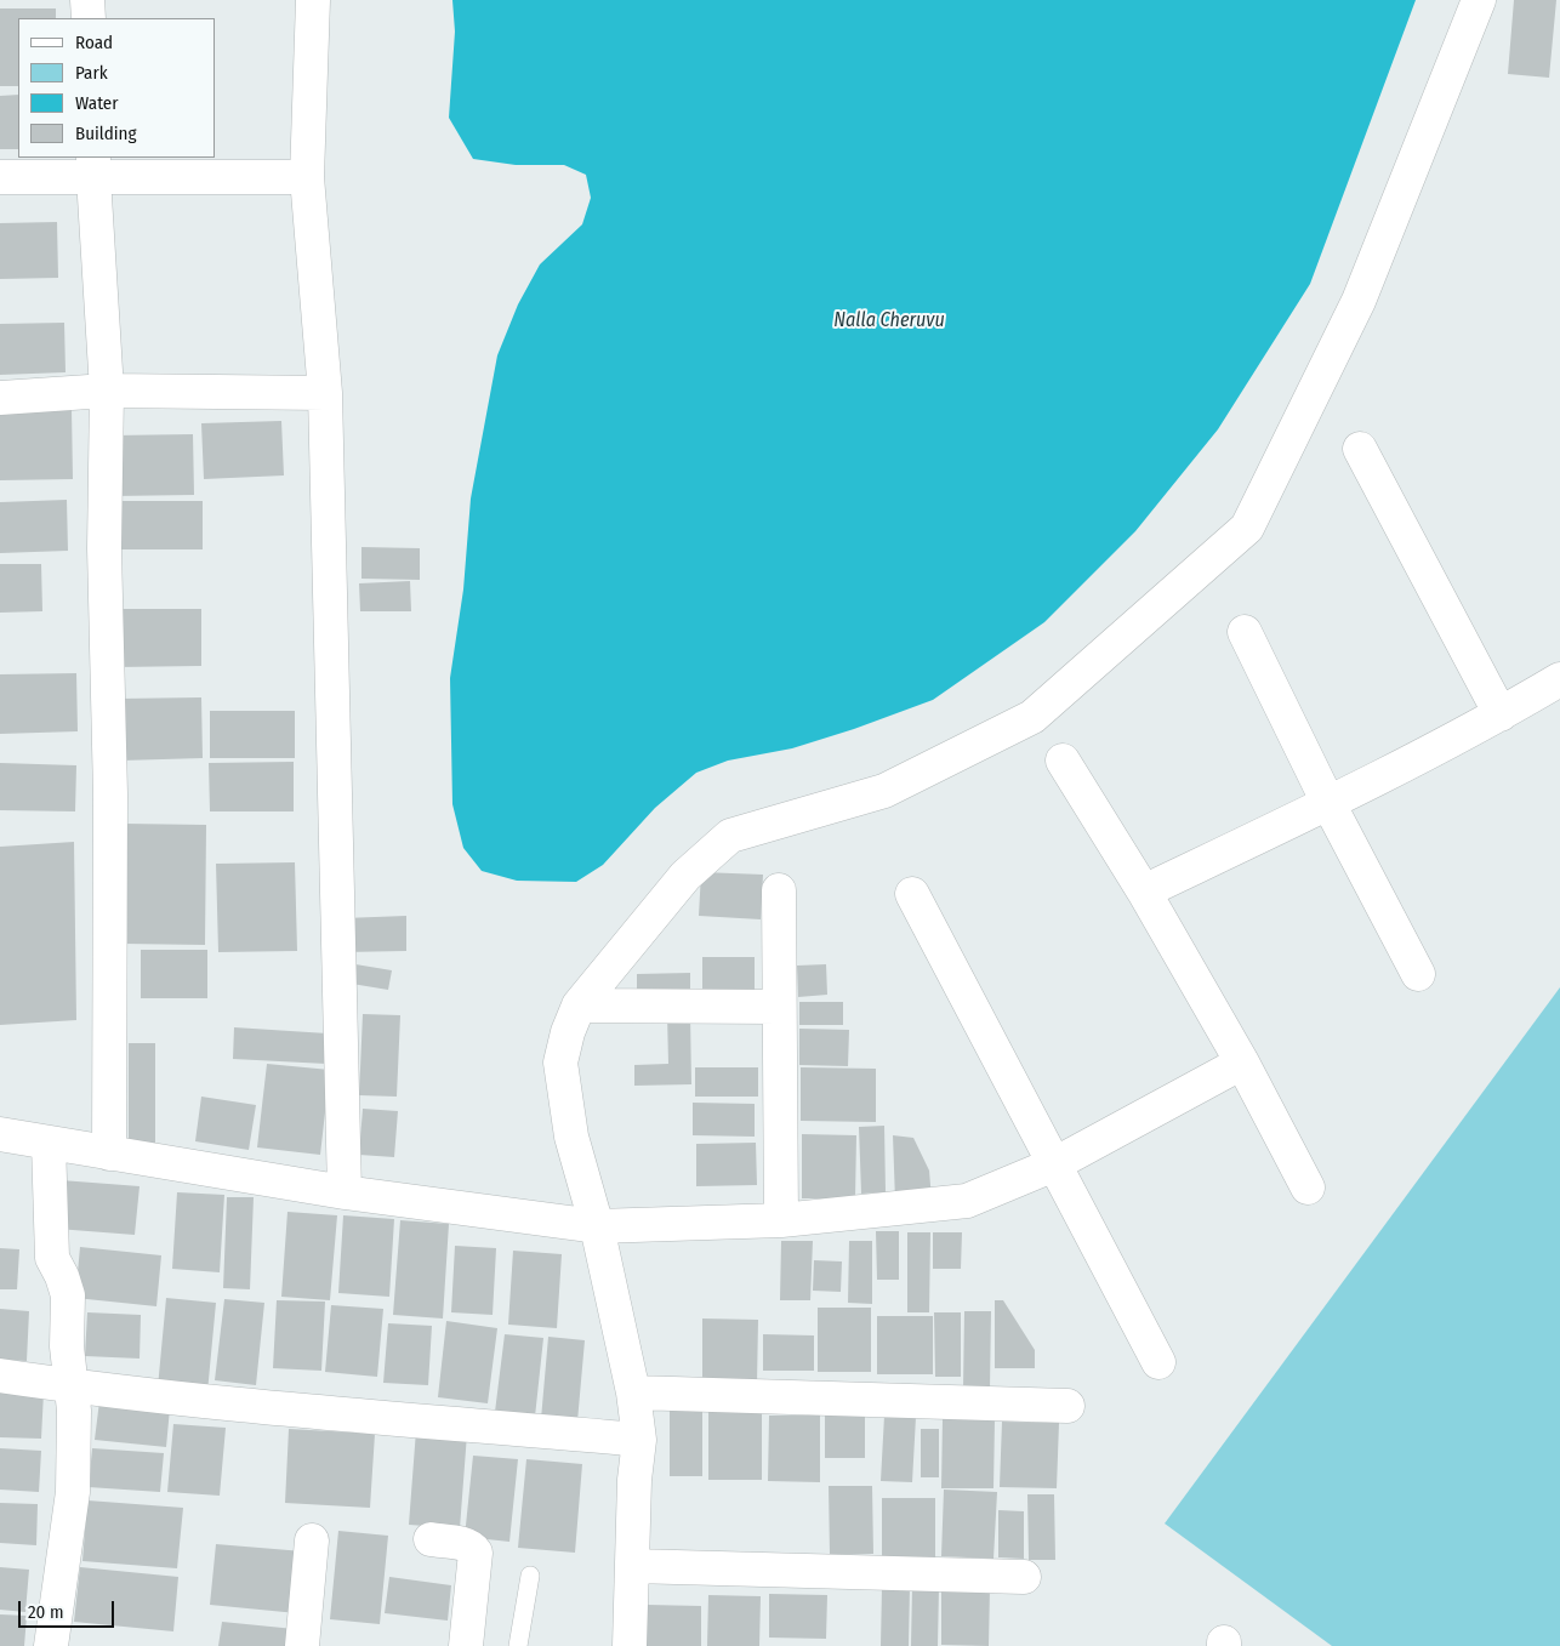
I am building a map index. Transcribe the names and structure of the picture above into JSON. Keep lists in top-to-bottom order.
{
  "water": ["Nalla Cheruvu"],
  "legend": [
    "Road",
    "Park",
    "Water",
    "Building"
  ],
  "scale_bar": "20 m"
}
